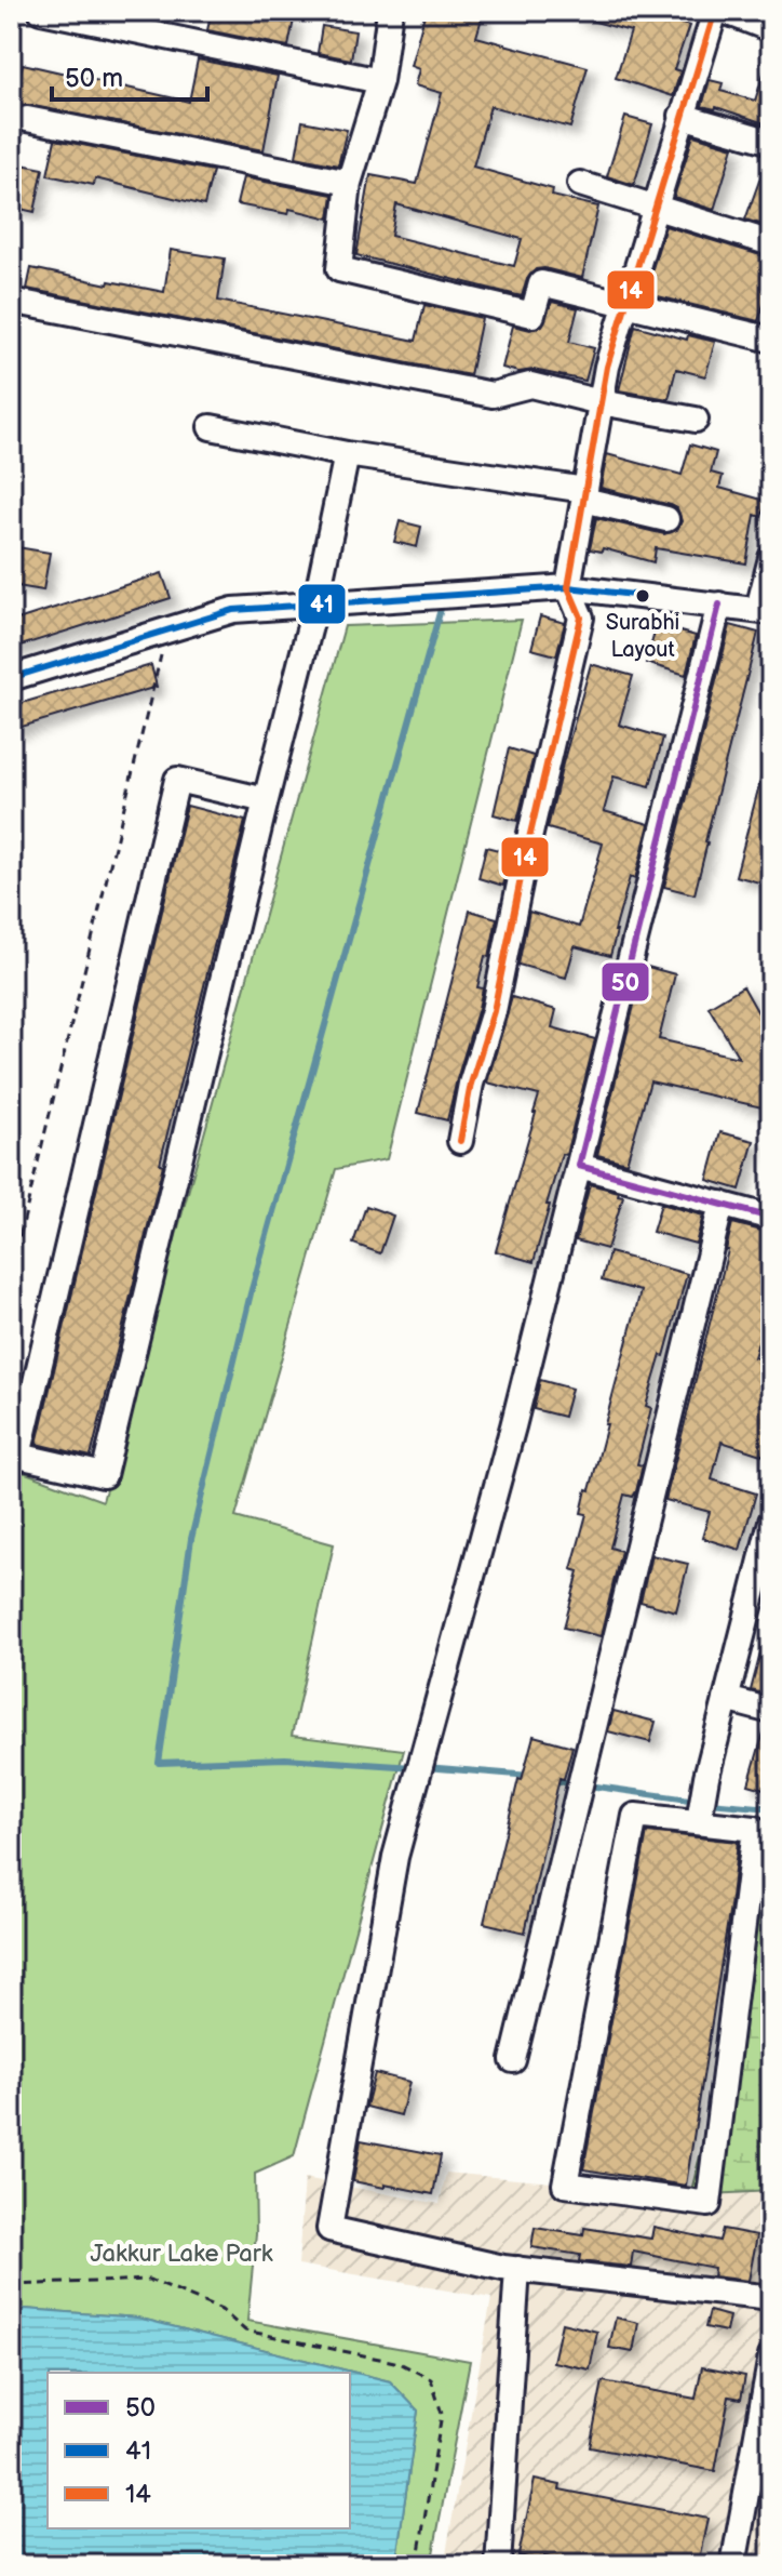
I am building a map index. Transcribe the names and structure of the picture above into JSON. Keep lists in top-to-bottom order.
{
  "parks": ["Jakkur Lake Park"],
  "places": ["Surabhi Layout"],
  "lines": ["transit line 14", "transit line 41", "transit line 50"],
  "legend": ["50", "41", "14"],
  "scale_bar": "50 m"
}
